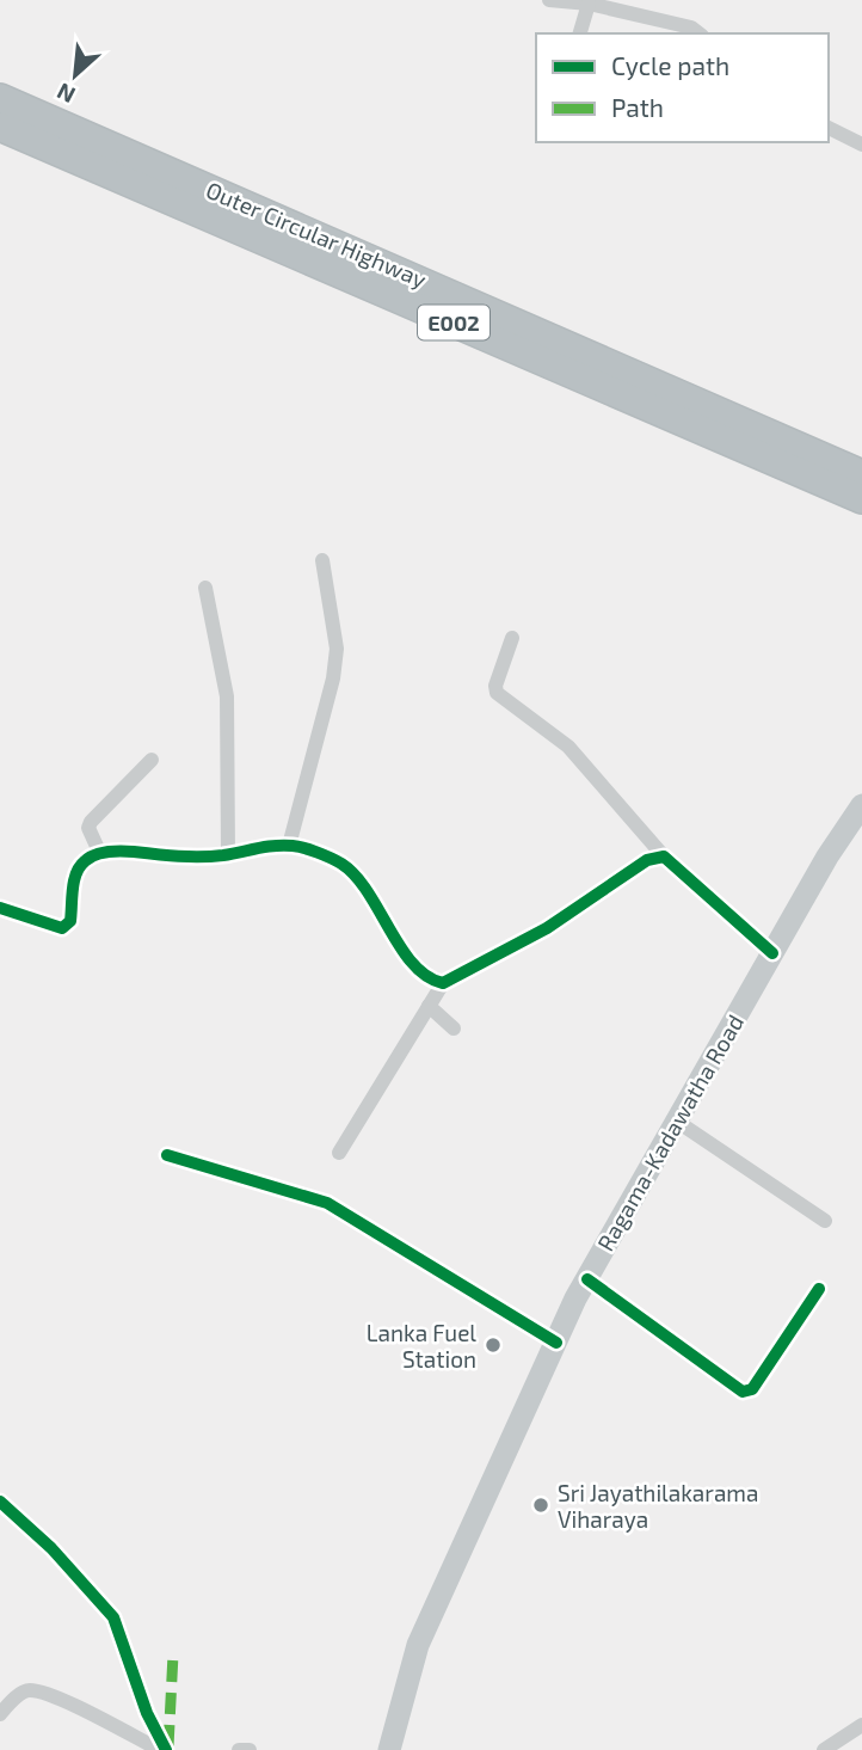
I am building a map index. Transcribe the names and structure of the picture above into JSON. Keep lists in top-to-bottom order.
{
  "streets": {
    "highway": ["Outer Circular Highway", "E002"],
    "main road": ["Ragama-Kadawatha Road"]
  },
  "places": ["Lanka Fuel Station", "Sri Jayathilakarama Viharaya"],
  "legend": ["Cycle path", "Path"],
  "north": "bottom left"
}
